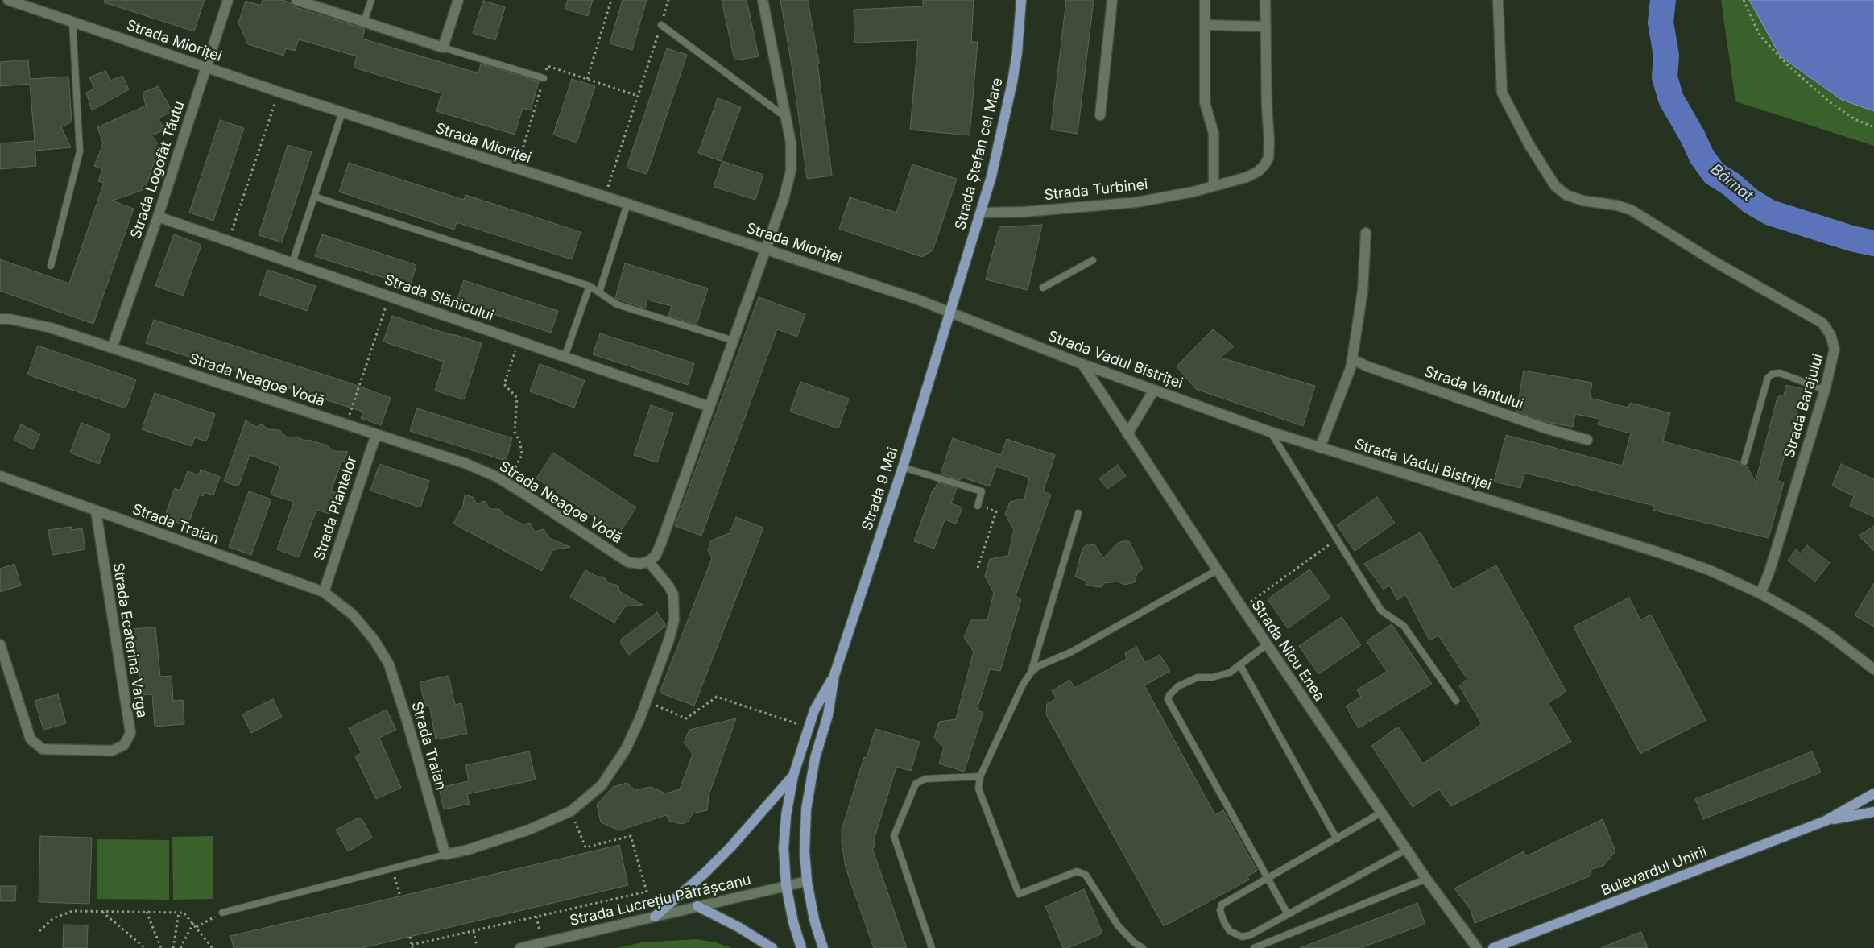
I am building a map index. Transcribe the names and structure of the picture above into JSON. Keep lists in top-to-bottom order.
{
  "streets": {
    "main road": ["Strada Ștefan cel Mare", "Strada 9 Mai", "Bulevardul Unirii"],
    "street": [
      "Strada Mioriței",
      "Strada Logofăt Tăutu",
      "Strada Turbinei",
      "Strada Slănicului",
      "Strada Vadul Bistriței",
      "Strada Neagoe Vodă",
      "Strada Vântului",
      "Strada Barajului",
      "Strada Plantelor",
      "Strada Traian",
      "Strada Ecaterina Varga",
      "Strada Nicu Enea",
      "Strada Lucrețiu Pătrășcanu"
    ]
  },
  "crossings": [
    ["Strada Mioriței", "Strada Ștefan cel Mare"],
    ["Strada Mioriței", "Strada Logofăt Tăutu"],
    ["Strada Mioriței", "Strada Vadul Bistriței"],
    ["Strada Mioriței", "Strada 9 Mai"],
    ["Strada Ștefan cel Mare", "Strada Turbinei"],
    ["Strada Ștefan cel Mare", "Strada Vadul Bistriței"],
    ["Strada Ștefan cel Mare", "Strada 9 Mai"],
    ["Strada Logofăt Tăutu", "Strada Slănicului"],
    ["Strada Logofăt Tăutu", "Strada Neagoe Vodă"],
    ["Strada Vadul Bistriței", "Strada Barajului"],
    ["Strada Vadul Bistriței", "Strada 9 Mai"],
    ["Strada Vadul Bistriței", "Strada Nicu Enea"],
    ["Strada Neagoe Vodă", "Strada Plantelor"],
    ["Strada 9 Mai", "Strada Lucrețiu Pătrășcanu"],
    ["Strada Plantelor", "Strada Traian"],
    ["Strada Traian", "Strada Ecaterina Varga"]
  ],
  "water": ["Bârnat"]
}
